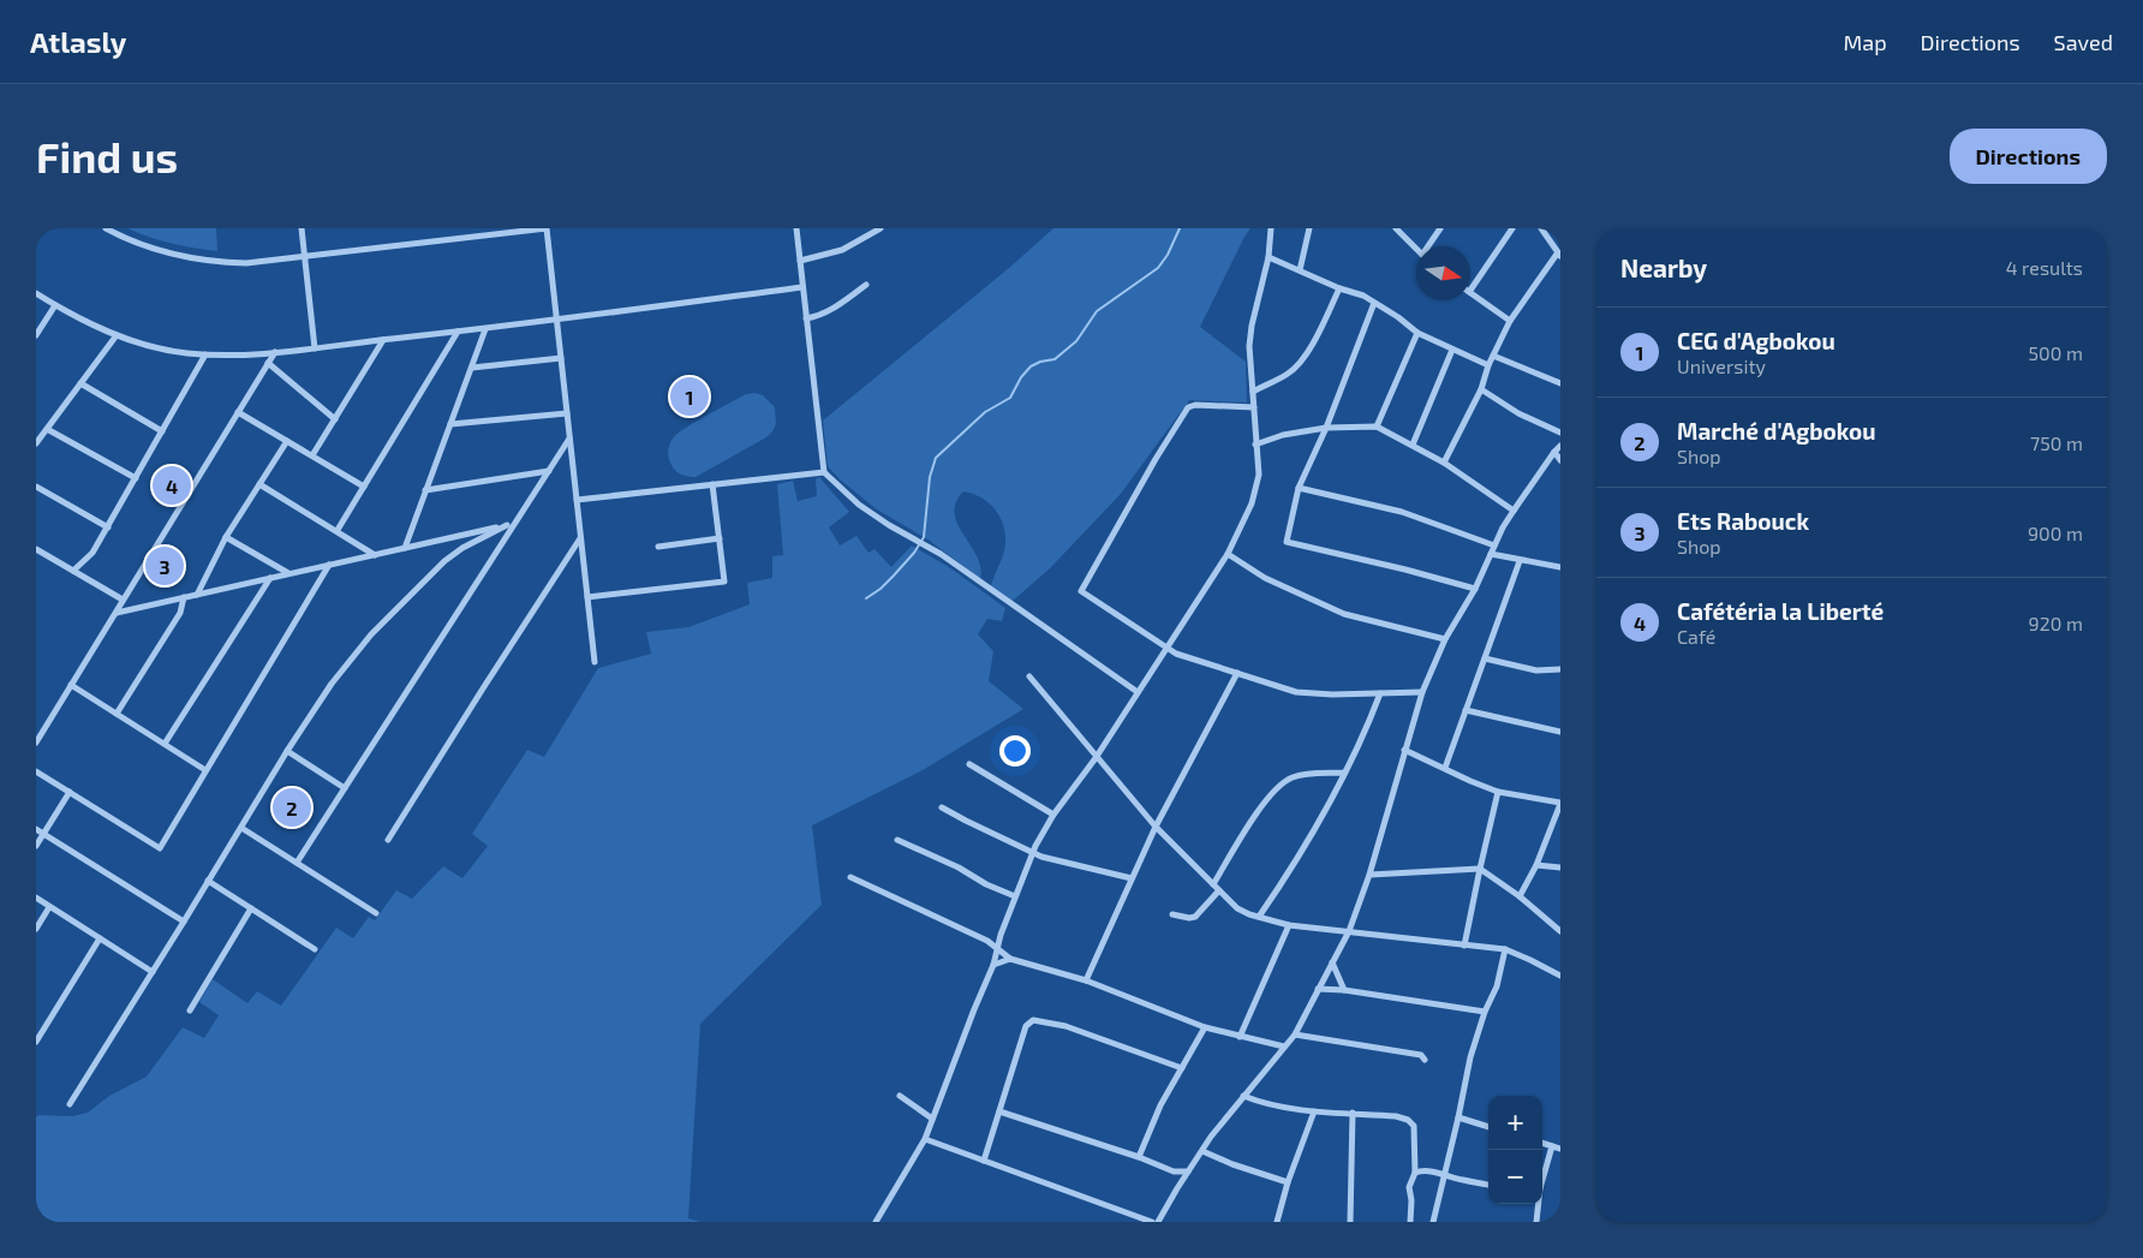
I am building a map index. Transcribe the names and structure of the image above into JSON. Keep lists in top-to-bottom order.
{
  "north": "right",
  "page": {
    "header": "Atlasly",
    "nav": ["Map", "Directions", "Saved"],
    "buttons": "Directions",
    "title": "Find us",
    "heading": ["Nearby", "4 results"],
    "list": [
      {
        "mark": "1",
        "name": "CEG d'Agbokou",
        "note": "University",
        "value": "500 m"
      },
      {
        "mark": "2",
        "name": "Marché d'Agbokou",
        "note": "Shop",
        "value": "750 m"
      },
      {
        "mark": "3",
        "name": "Ets Rabouck",
        "note": "Shop",
        "value": "900 m"
      },
      {
        "mark": "4",
        "name": "Cafétéria la Liberté",
        "note": "Café",
        "value": "920 m"
      }
    ],
    "pins": [
      "1",
      "4",
      "3",
      "2"
    ],
    "map_buttons": ["+", "−"]
  }
}
